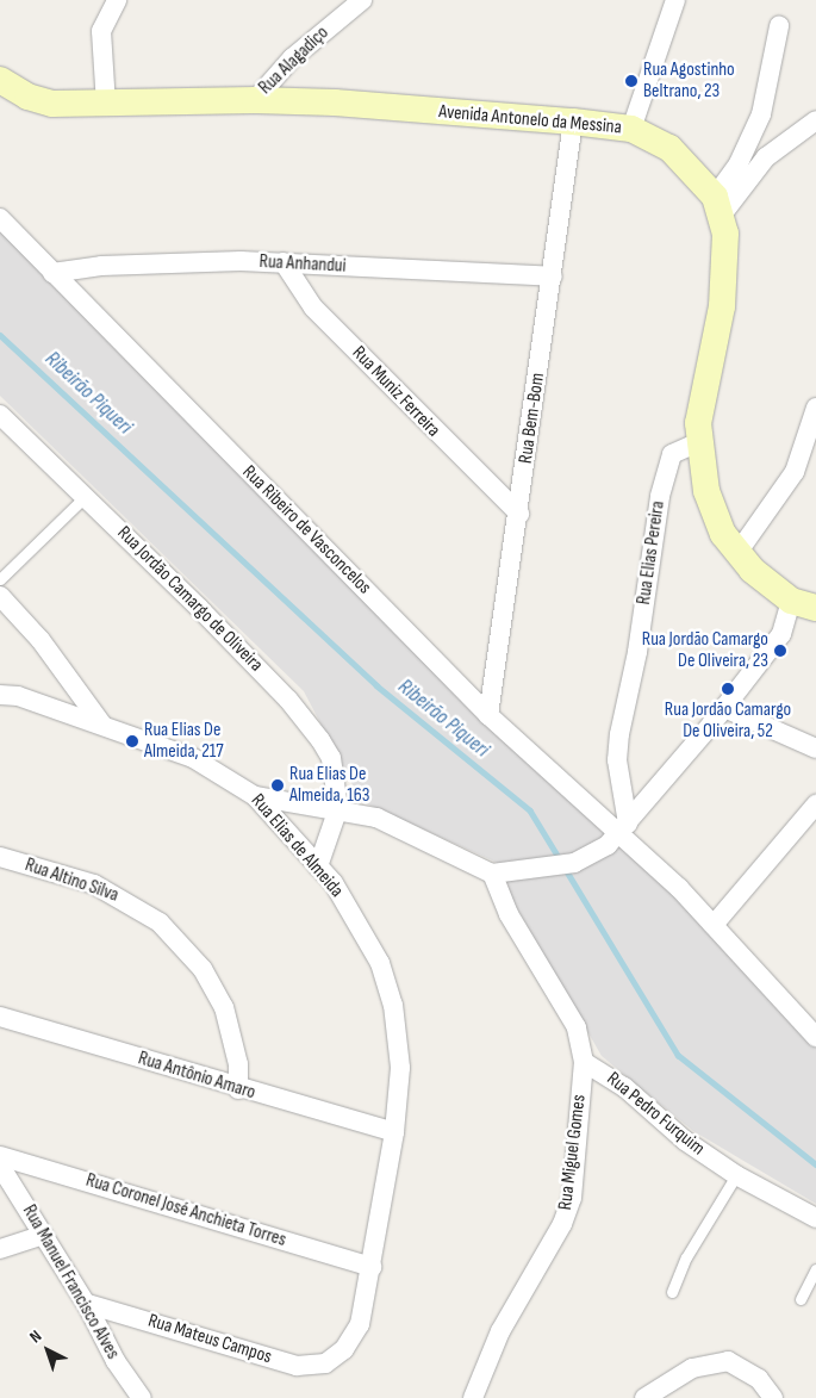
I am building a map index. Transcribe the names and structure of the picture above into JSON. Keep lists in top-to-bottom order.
{
  "streets": {
    "street": [
      "Rua Alagadiço",
      "Avenida Antonelo da Messina",
      "Rua Anhandui",
      "Rua Muniz Ferreira",
      "Rua Bem-Bom",
      "Rua Ribeiro de Vasconcelos",
      "Rua Elias Pereira",
      "Rua Jordão Camargo de Oliveira",
      "Rua Elias de Almeida",
      "Rua Altino Silva",
      "Rua Antônio Amaro",
      "Rua Pedro Furquim",
      "Rua Miguel Gomes",
      "Rua Coronel José Anchieta Torres",
      "Rua Manuel Francisco Alves",
      "Rua Mateus Campos"
    ]
  },
  "crossings": [
    ["Rua Alagadiço", "Avenida Antonelo da Messina"],
    ["Avenida Antonelo da Messina", "Rua Bem-Bom"],
    ["Rua Anhandui", "Rua Muniz Ferreira"],
    ["Rua Anhandui", "Rua Bem-Bom"],
    ["Rua Anhandui", "Rua Ribeiro de Vasconcelos"],
    ["Rua Muniz Ferreira", "Rua Bem-Bom"],
    ["Rua Bem-Bom", "Rua Ribeiro de Vasconcelos"],
    ["Rua Ribeiro de Vasconcelos", "Rua Elias Pereira"],
    ["Rua Jordão Camargo de Oliveira", "Rua Elias de Almeida"],
    ["Rua Elias de Almeida", "Rua Antônio Amaro"],
    ["Rua Elias de Almeida", "Rua Coronel José Anchieta Torres"],
    ["Rua Elias de Almeida", "Rua Mateus Campos"],
    ["Rua Altino Silva", "Rua Antônio Amaro"],
    ["Rua Pedro Furquim", "Rua Miguel Gomes"],
    ["Rua Manuel Francisco Alves", "Rua Mateus Campos"]
  ],
  "water": ["Ribeirão Piqueri"],
  "places": [
    "Rua Agostinho Beltrano, 23",
    "Rua Jordão Camargo De Oliveira, 23",
    "Rua Jordão Camargo De Oliveira, 52",
    "Rua Elias De Almeida, 217",
    "Rua Elias De Almeida, 163"
  ],
  "north": "top left"
}
